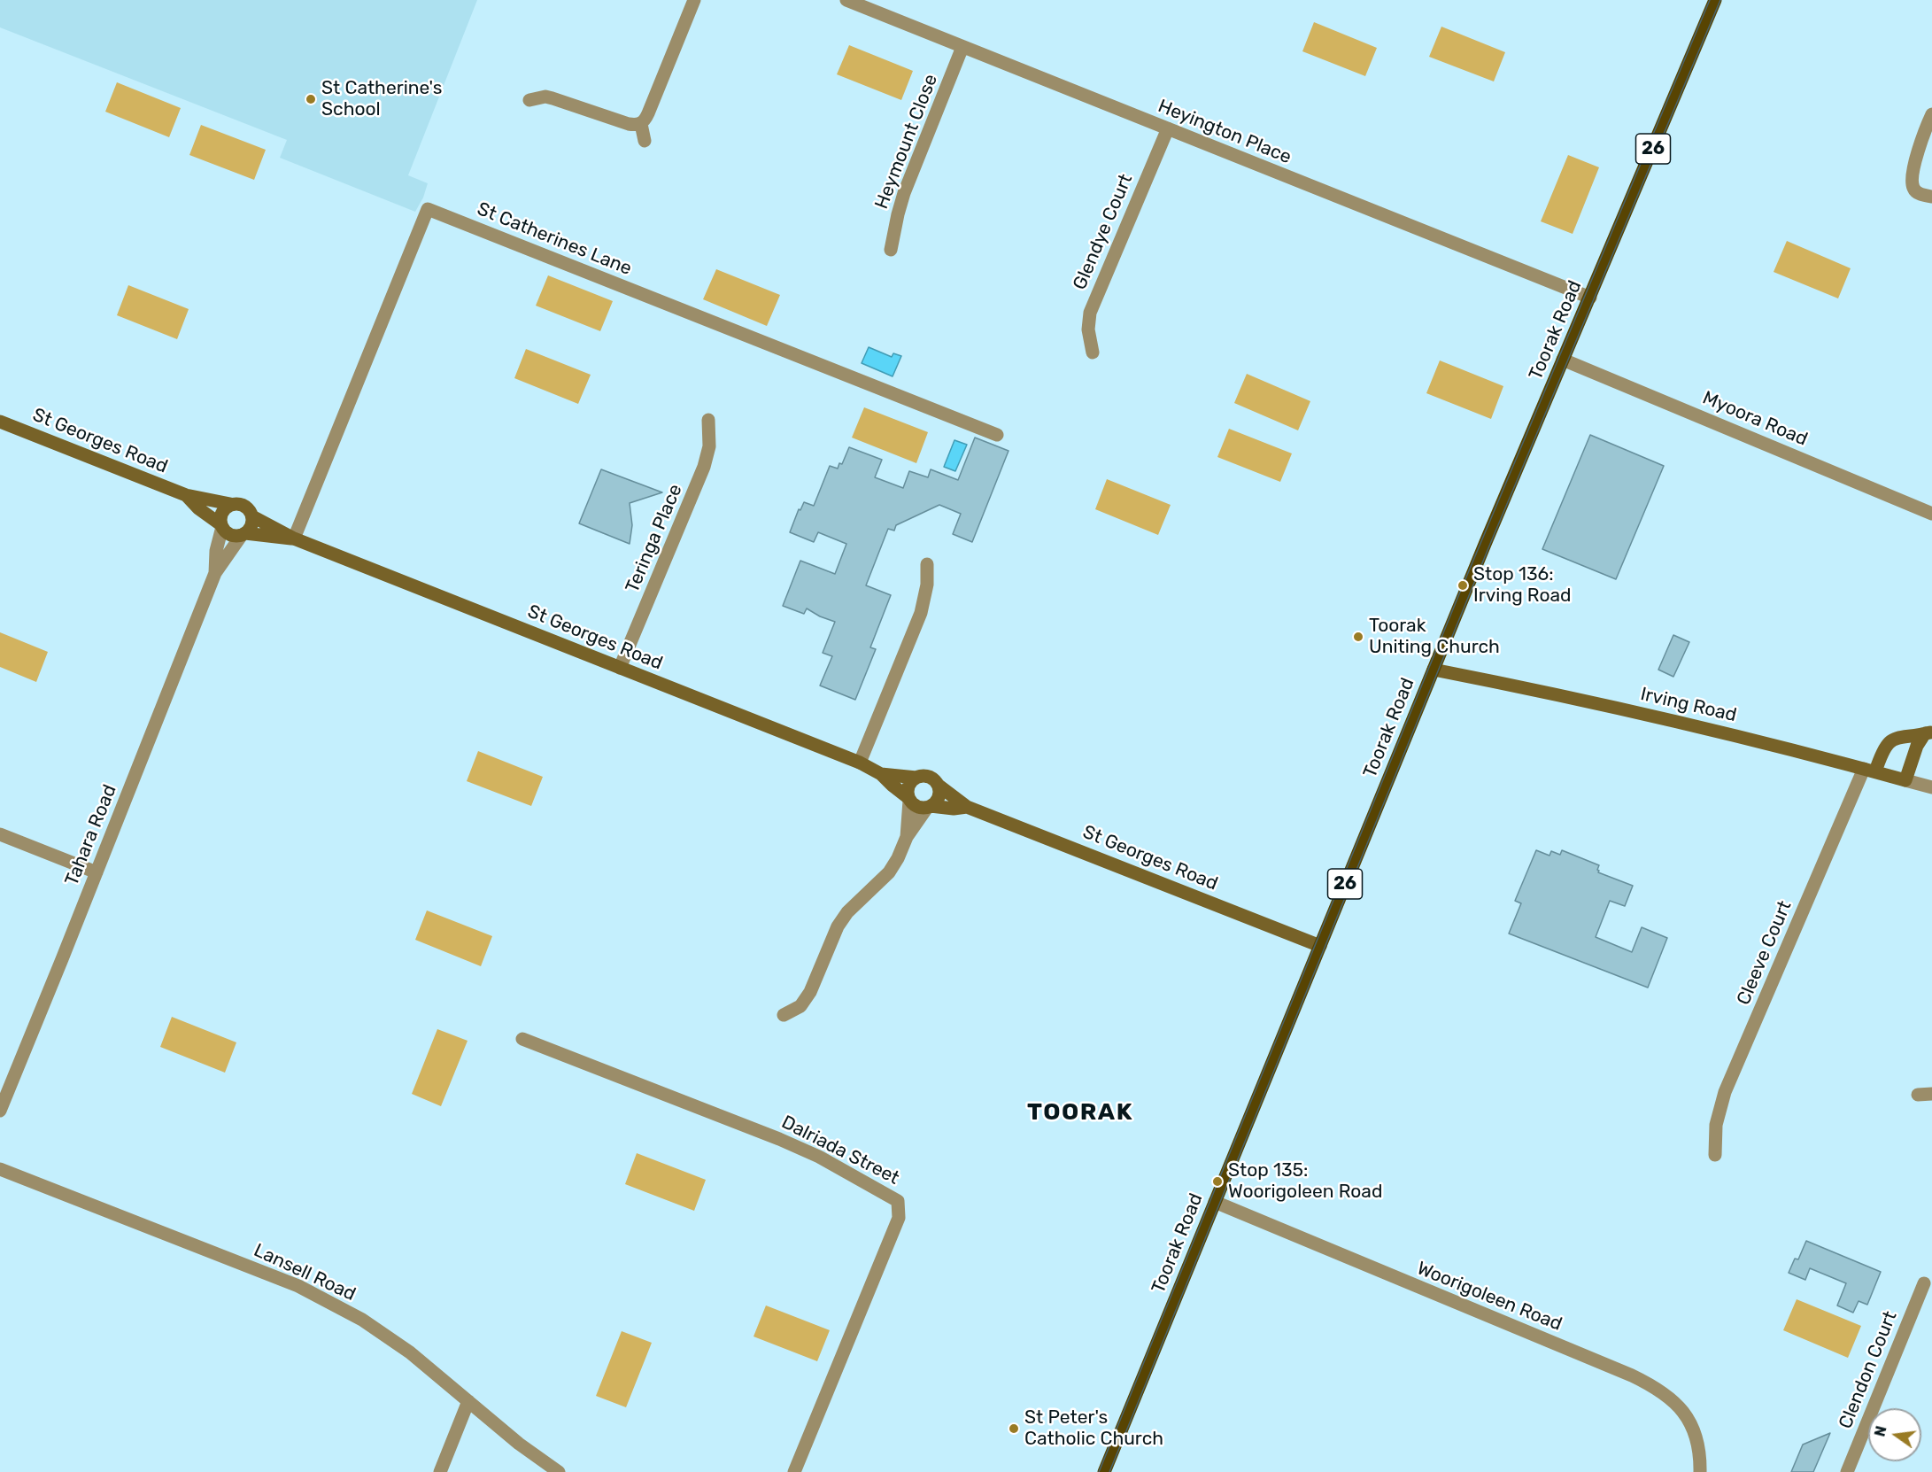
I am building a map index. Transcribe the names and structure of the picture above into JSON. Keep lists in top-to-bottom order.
{
  "streets": {
    "main road": ["26", "Toorak Road"],
    "street": [
      "Heyington Place",
      "Heymount Close",
      "Glendye Court",
      "St Catherines Lane",
      "Myoora Road",
      "St Georges Road",
      "Teringa Place",
      "Irving Road",
      "Tahara Road",
      "Cleeve Court",
      "Dalriada Street",
      "Lansell Road",
      "Woorigoleen Road",
      "Clendon Court"
    ]
  },
  "crossings": [
    ["Heyington Place", "Heymount Close"],
    ["Heyington Place", "Glendye Court"],
    ["Heyington Place", "Toorak Road"],
    ["St Catherines Lane", "St Georges Road"],
    ["Toorak Road", "Myoora Road"],
    ["Toorak Road", "St Georges Road"],
    ["Toorak Road", "Irving Road"],
    ["Toorak Road", "Woorigoleen Road"],
    ["St Georges Road", "Teringa Place"],
    ["St Georges Road", "Tahara Road"],
    ["Irving Road", "Cleeve Court"]
  ],
  "districts": ["TOORAK"],
  "places": [
    "St Catherine's School",
    "Stop 136: Irving Road",
    "Toorak Uniting Church",
    "Stop 135: Woorigoleen Road",
    "St Peter's Catholic Church"
  ],
  "north": "left"
}
